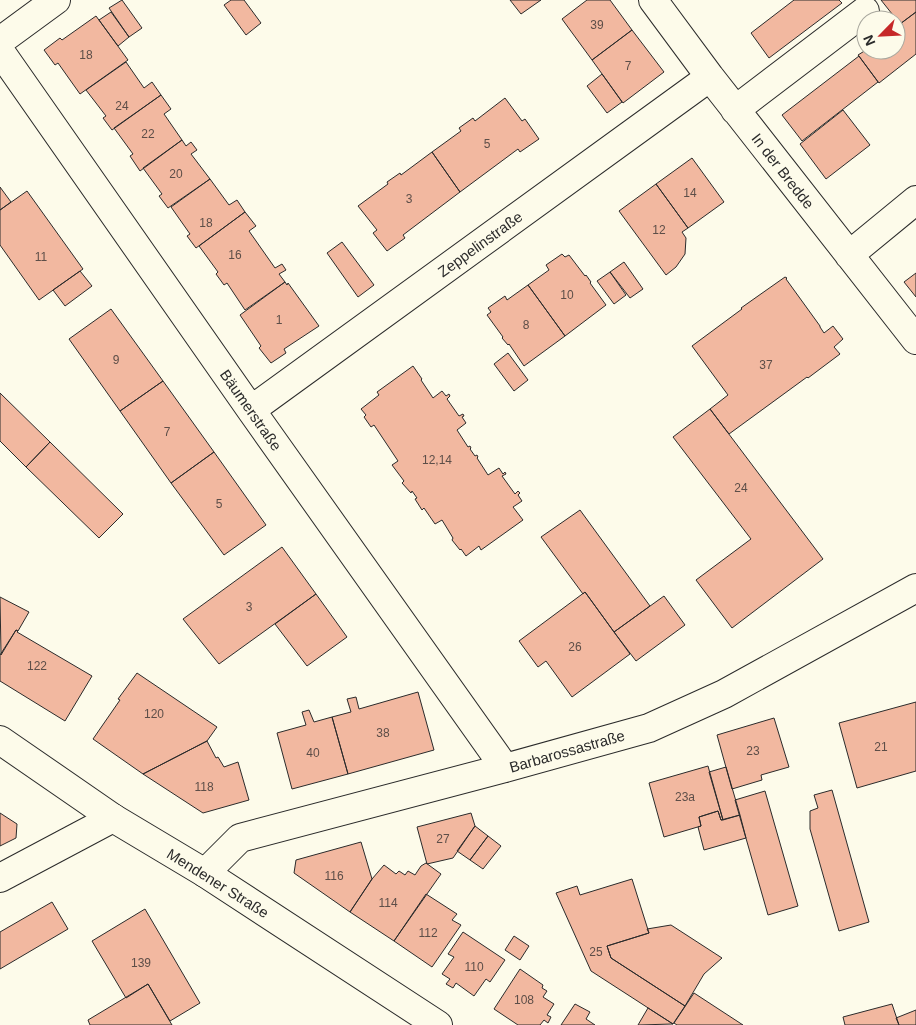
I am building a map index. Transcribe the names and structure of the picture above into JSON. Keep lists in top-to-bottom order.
{
  "streets": {
    "street": [
      "In der Bredde",
      "Zeppelinstraße",
      "Bäumerstraße",
      "Barbarossastraße",
      "Mendener Straße"
    ]
  },
  "crossings": [
    ["In der Bredde", "Zeppelinstraße"],
    ["Zeppelinstraße", "Bäumerstraße"],
    ["Bäumerstraße", "Barbarossastraße"],
    ["Barbarossastraße", "Mendener Straße"]
  ],
  "house_numbers": [
    "39",
    "18",
    "7",
    "24",
    "22",
    "5",
    "20",
    "14",
    "3",
    "18",
    "12",
    "16",
    "11",
    "10",
    "1",
    "8",
    "9",
    "37",
    "7",
    "12,14",
    "24",
    "5",
    "3",
    "26",
    "122",
    "120",
    "38",
    "21",
    "23",
    "40",
    "118",
    "23a",
    "27",
    "116",
    "114",
    "112",
    "25",
    "139",
    "110",
    "108"
  ],
  "north": "bottom left"
}
